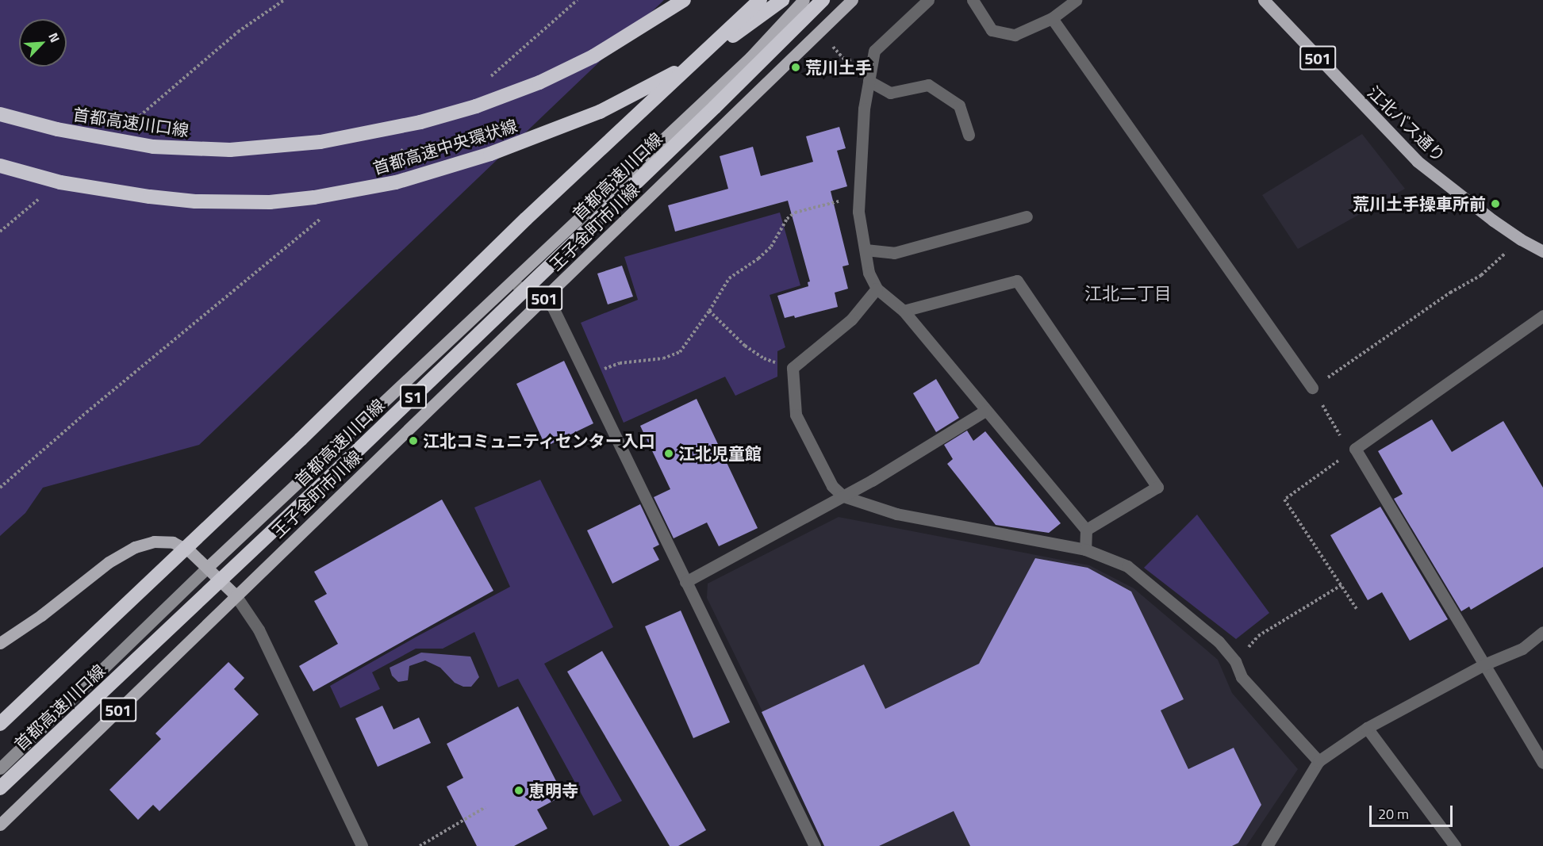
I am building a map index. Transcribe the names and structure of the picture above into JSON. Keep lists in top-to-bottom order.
{
  "streets": {
    "highway": ["首都高速川口線", "首都高速中央環状線", "S1"],
    "main road": ["501", "江北バス通り", "王子金町市川線"]
  },
  "districts": ["江北二丁目"],
  "places": [
    "荒川土手",
    "荒川土手操車所前",
    "江北コミュニティセンター入口",
    "江北児童館",
    "恵明寺"
  ],
  "scale_bar": "20 m",
  "north": "top right"
}
